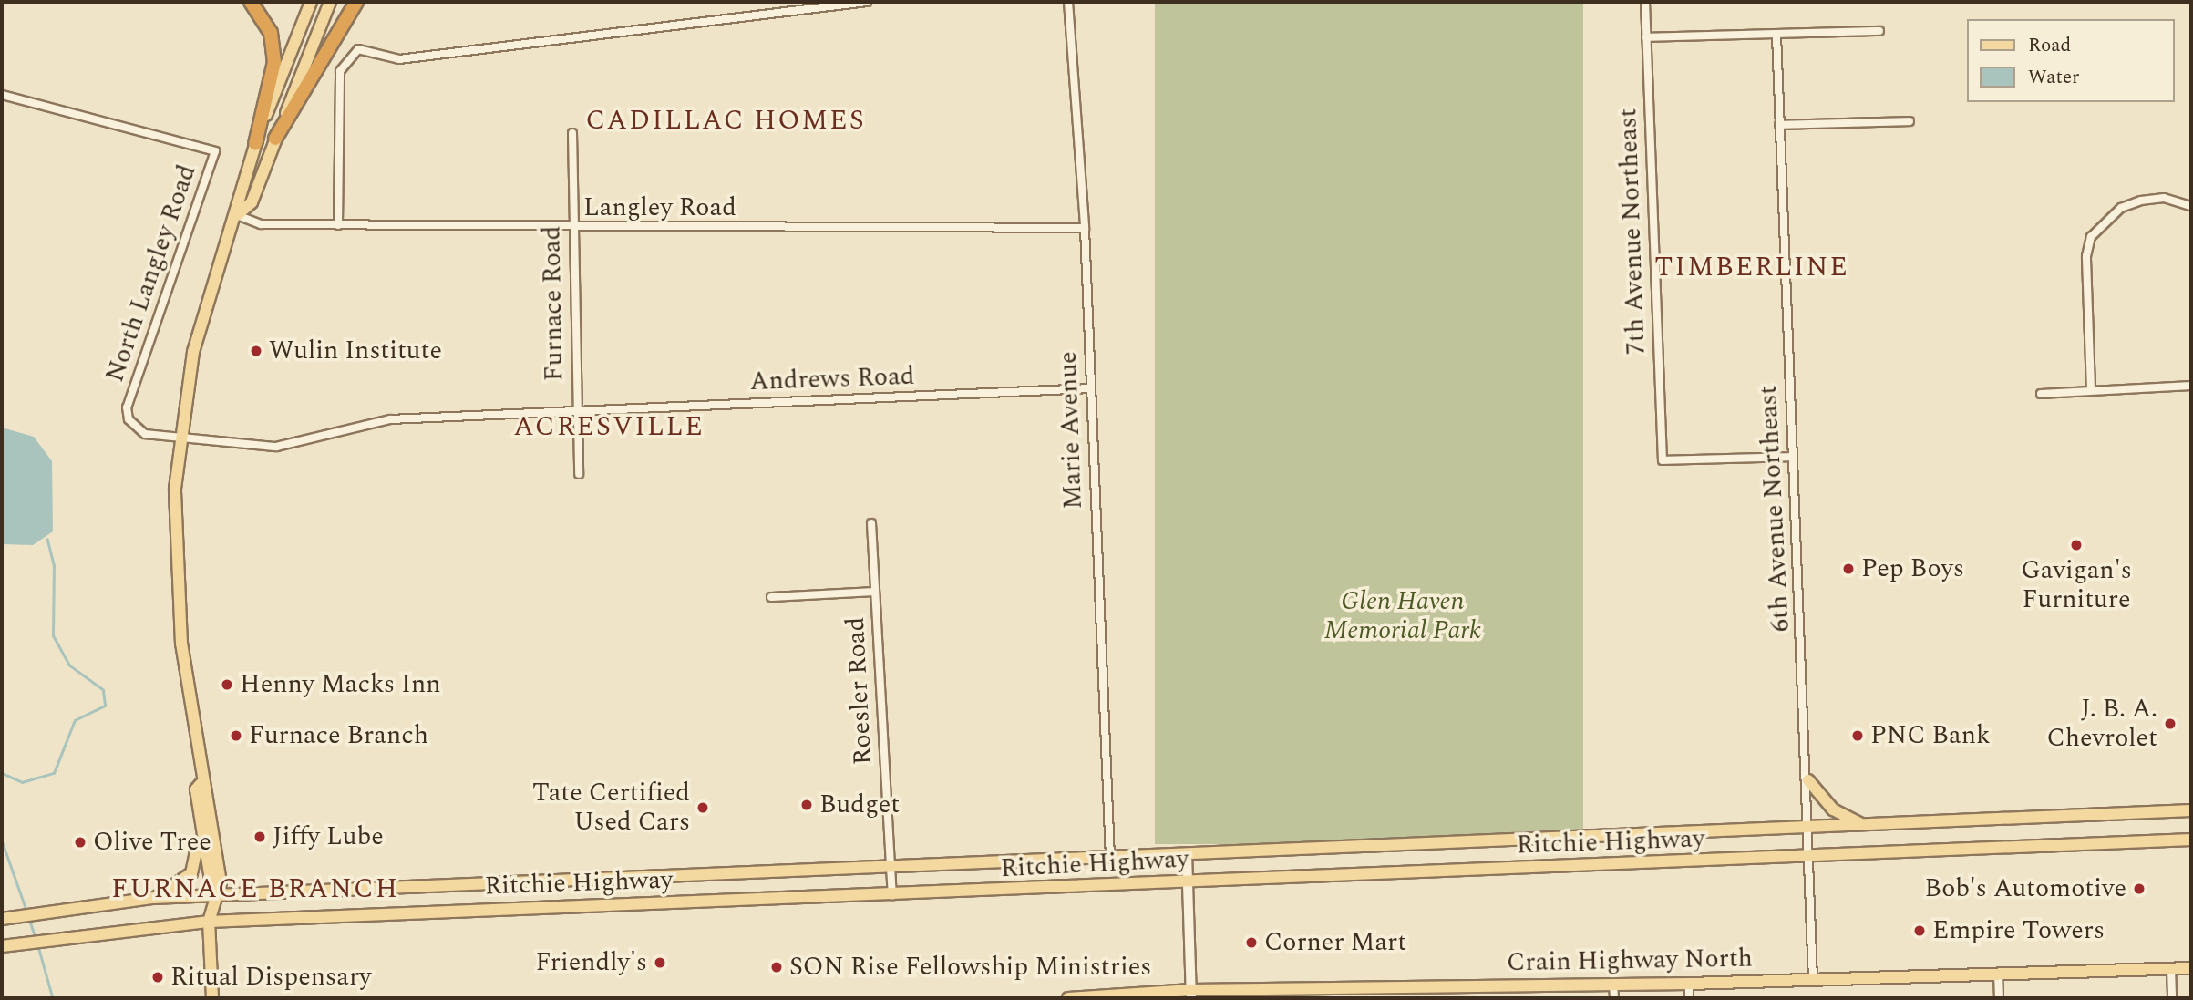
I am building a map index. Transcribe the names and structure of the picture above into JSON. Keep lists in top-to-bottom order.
{
  "streets": {
    "main road": ["Ritchie Highway", "Crain Highway North"],
    "street": [
      "Langley Road",
      "7th Avenue Northeast",
      "North Langley Road",
      "Furnace Road",
      "Andrews Road",
      "Marie Avenue",
      "6th Avenue Northeast",
      "Roesler Road"
    ]
  },
  "crossings": [
    ["Langley Road", "Furnace Road"],
    ["Langley Road", "Marie Avenue"],
    ["7th Avenue Northeast", "6th Avenue Northeast"],
    ["North Langley Road", "Andrews Road"],
    ["Furnace Road", "Andrews Road"],
    ["Andrews Road", "Marie Avenue"],
    ["Marie Avenue", "Ritchie Highway"],
    ["6th Avenue Northeast", "Ritchie Highway"],
    ["6th Avenue Northeast", "Crain Highway North"],
    ["Roesler Road", "Ritchie Highway"]
  ],
  "districts": [
    "CADILLAC HOMES",
    "TIMBERLINE",
    "ACRESVILLE",
    "FURNACE BRANCH"
  ],
  "parks": ["Glen Haven Memorial Park"],
  "places": [
    "Wulin Institute",
    "Gavigan's Furniture",
    "Pep Boys",
    "Henny Macks Inn",
    "J. B. A. Chevrolet",
    "Furnace Branch",
    "PNC Bank",
    "Budget",
    "Tate Certified Used Cars",
    "Jiffy Lube",
    "Olive Tree",
    "Bob's Automotive",
    "Empire Towers",
    "Corner Mart",
    "Friendly's",
    "SON Rise Fellowship Ministries",
    "Ritual Dispensary"
  ],
  "legend": ["Road", "Water"]
}
